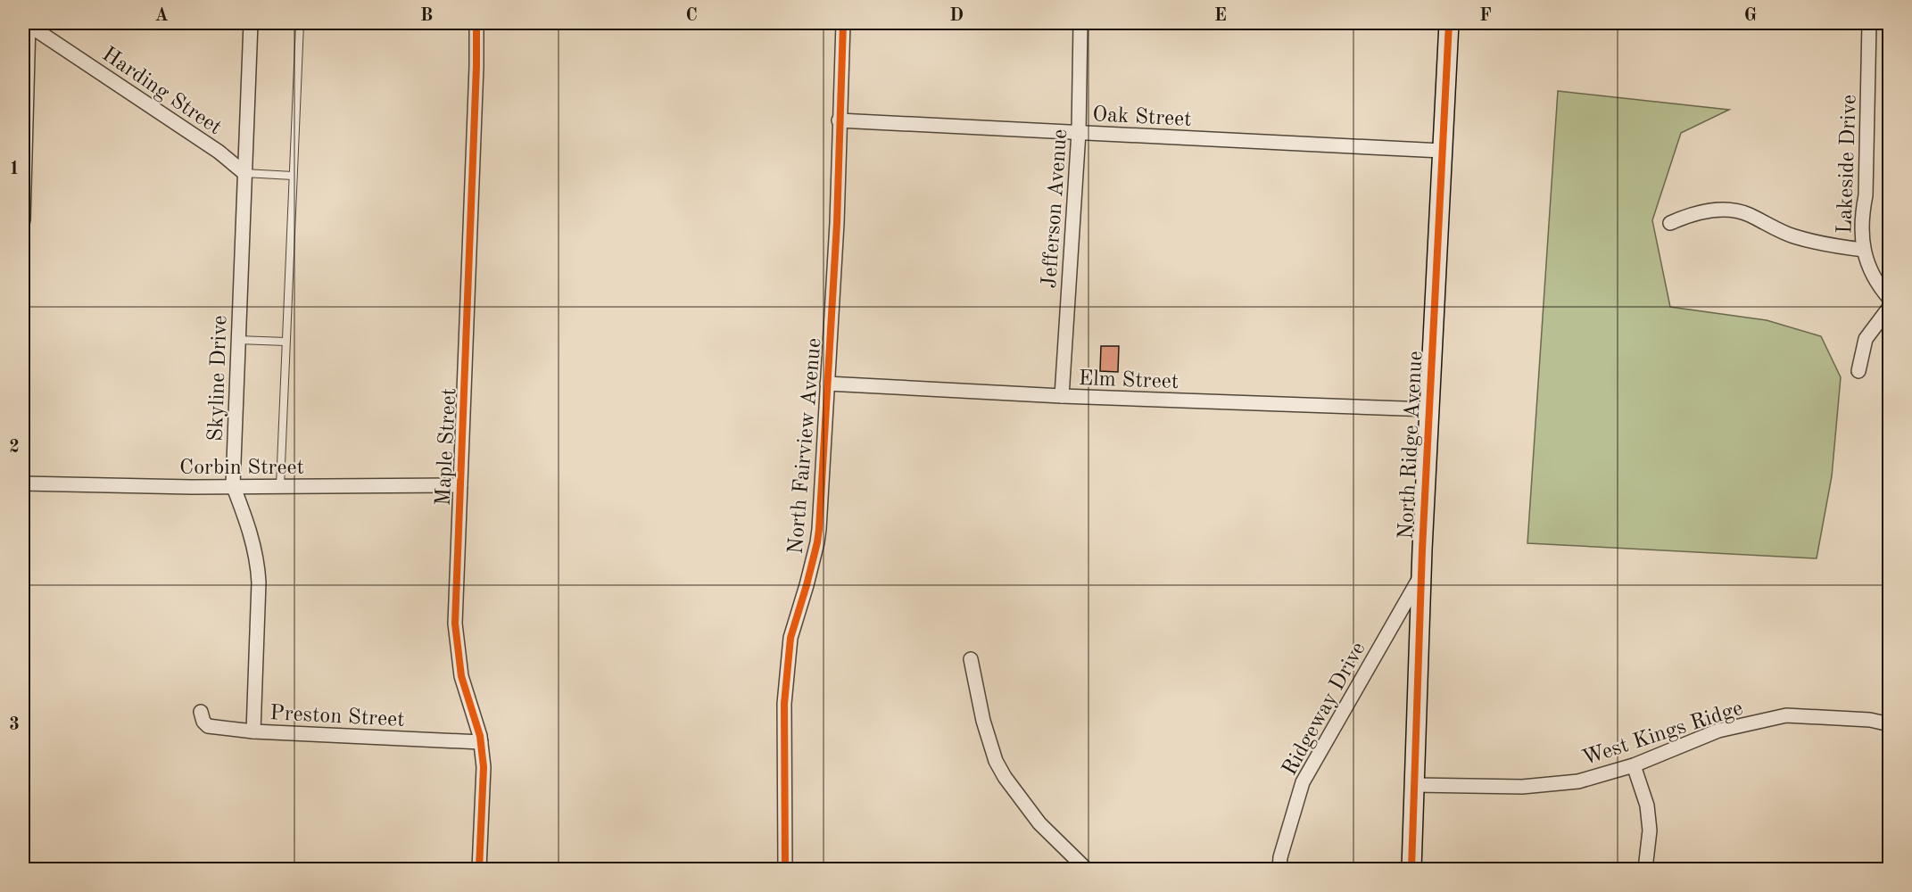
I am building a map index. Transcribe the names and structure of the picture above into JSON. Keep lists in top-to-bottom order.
{
  "streets": {
    "street": [
      "Harding Street",
      "Oak Street",
      "Lakeside Drive",
      "Jefferson Avenue",
      "Skyline Drive",
      "Elm Street",
      "North Ridge Avenue",
      "North Fairview Avenue",
      "Maple Street",
      "Corbin Street",
      "Ridgeway Drive",
      "Preston Street",
      "West Kings Ridge"
    ]
  },
  "crossings": [
    ["Harding Street", "Skyline Drive"],
    ["Oak Street", "Jefferson Avenue"],
    ["Oak Street", "North Ridge Avenue"],
    ["Oak Street", "North Fairview Avenue"],
    ["Jefferson Avenue", "Elm Street"],
    ["Skyline Drive", "Corbin Street"],
    ["Skyline Drive", "Preston Street"],
    ["Elm Street", "North Ridge Avenue"],
    ["Elm Street", "North Fairview Avenue"],
    ["North Ridge Avenue", "Ridgeway Drive"],
    ["North Ridge Avenue", "West Kings Ridge"],
    ["Maple Street", "Corbin Street"],
    ["Maple Street", "Preston Street"]
  ],
  "grid": {
    "columns": [
      "A",
      "B",
      "C",
      "D",
      "E",
      "F",
      "G"
    ],
    "rows": ["1", "2", "3"]
  }
}
